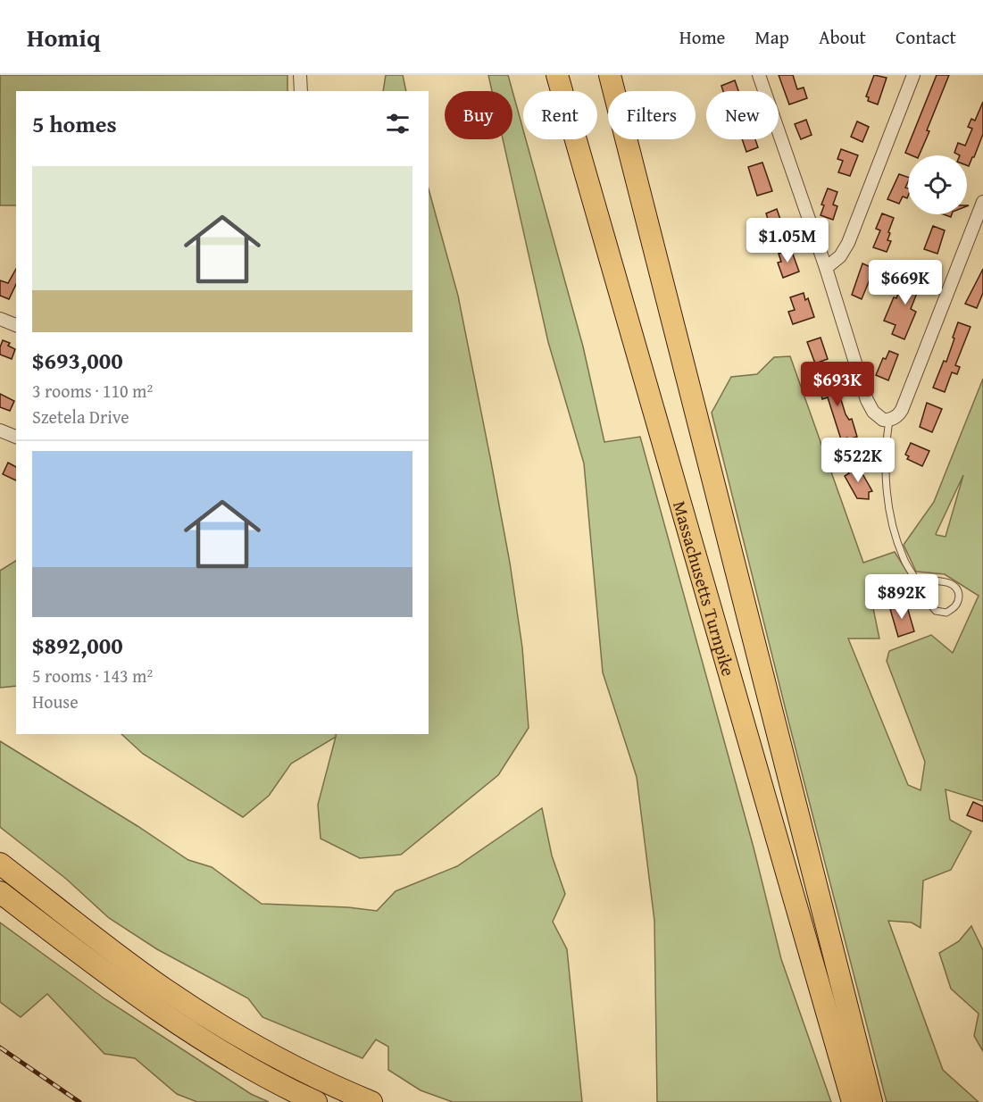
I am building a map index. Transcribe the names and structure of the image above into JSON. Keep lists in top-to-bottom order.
{
  "streets": {
    "highway": ["Massachusetts Turnpike"]
  },
  "page": {
    "header": "Homiq",
    "nav": [
      "Home",
      "Map",
      "About",
      "Contact"
    ],
    "chip": [
      "Buy",
      "Rent",
      "Filters",
      "New"
    ],
    "heading": "5 homes",
    "list": [
      {
        "name": "$693,000",
        "note": "3 rooms · 110 m² · Szetela Drive"
      },
      {
        "name": "$892,000",
        "note": "5 rooms · 143 m² · House"
      }
    ],
    "price": [
      "$1.05M",
      "$669K",
      "$693K",
      "$522K",
      "$892K"
    ]
  }
}
